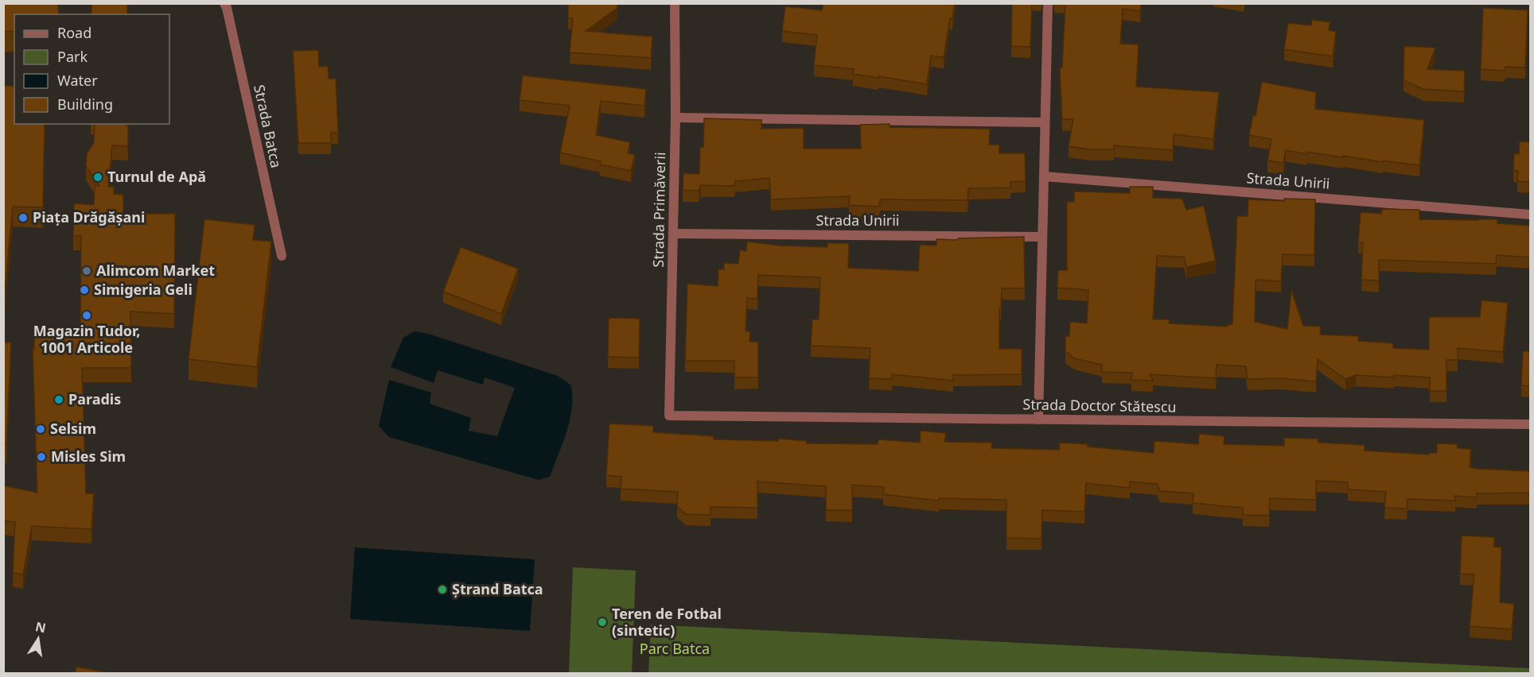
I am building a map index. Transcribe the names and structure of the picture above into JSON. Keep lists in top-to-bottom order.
{
  "streets": {
    "street": [
      "Strada Batca",
      "Strada Unirii",
      "Strada Primăverii",
      "Strada Doctor Stătescu"
    ]
  },
  "crossings": [
    ["Strada Unirii", "Strada Primăverii"],
    ["Strada Primăverii", "Strada Doctor Stătescu"]
  ],
  "parks": ["Parc Batca"],
  "places": [
    "Turnul de Apă",
    "Piața Drăgășani",
    "Alimcom Market",
    "Simigeria Geli",
    "Magazin Tudor, 1001 Articole",
    "Paradis",
    "Selsim",
    "Misles Sim",
    "Ștrand Batca",
    "Teren de Fotbal (sintetic)"
  ],
  "legend": [
    "Road",
    "Park",
    "Water",
    "Building"
  ],
  "north": "top"
}
